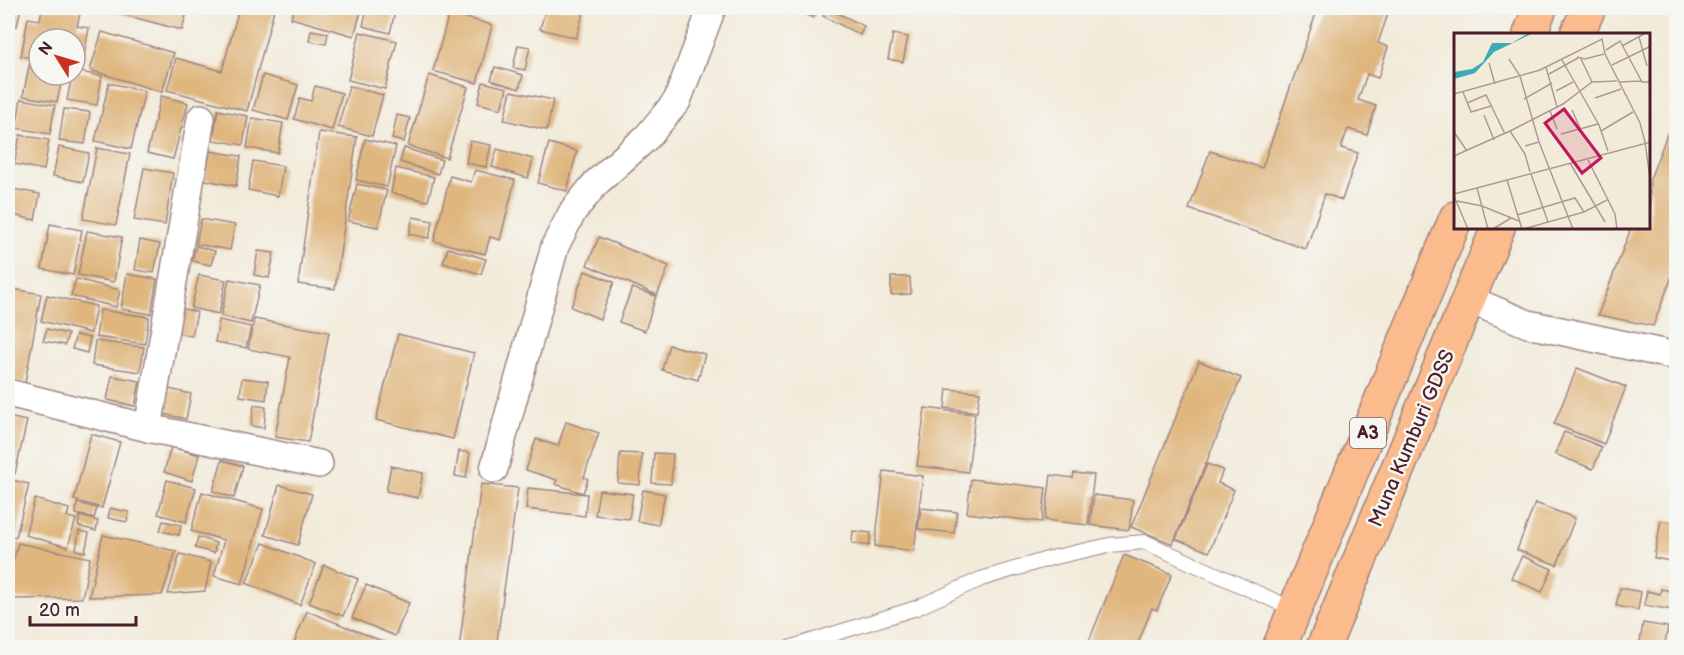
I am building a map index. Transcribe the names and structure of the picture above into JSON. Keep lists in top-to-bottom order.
{
  "streets": {
    "highway": ["A3", "Muna Kumburi GDSS"]
  },
  "scale_bar": "20 m",
  "north": "top left"
}
